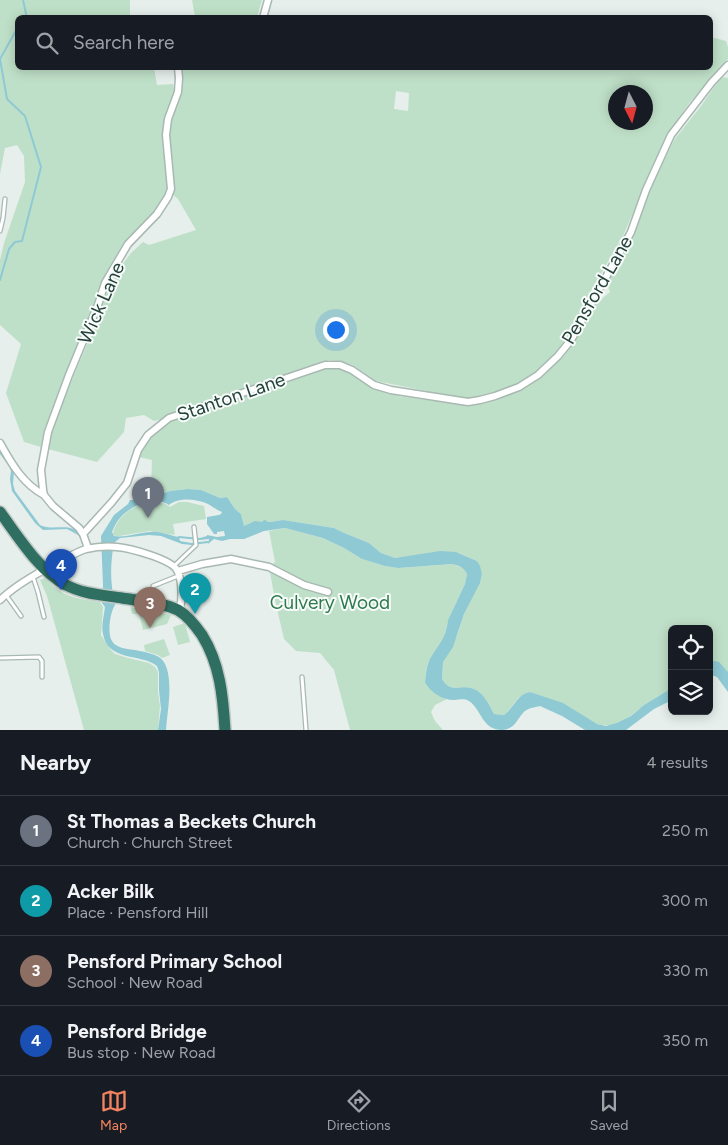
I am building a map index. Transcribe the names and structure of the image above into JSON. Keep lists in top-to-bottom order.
{
  "streets": {
    "street": ["Pensford Lane", "Wick Lane", "Stanton Lane"]
  },
  "crossings": [
    ["Pensford Lane", "Stanton Lane"]
  ],
  "parks": ["Culvery Wood"],
  "north": "bottom",
  "page": {
    "search": "Search here",
    "pins": [
      "1",
      "4",
      "2",
      "3"
    ],
    "heading": ["Nearby", "4 results"],
    "list": [
      {
        "mark": "1",
        "name": "St Thomas a Beckets Church",
        "note": "Church · Church Street",
        "value": "250 m"
      },
      {
        "mark": "2",
        "name": "Acker Bilk",
        "note": "Place · Pensford Hill",
        "value": "300 m"
      },
      {
        "mark": "3",
        "name": "Pensford Primary School",
        "note": "School · New Road",
        "value": "330 m"
      },
      {
        "mark": "4",
        "name": "Pensford Bridge",
        "note": "Bus stop · New Road",
        "value": "350 m"
      }
    ],
    "nav": ["Map", "Directions", "Saved"]
  }
}
